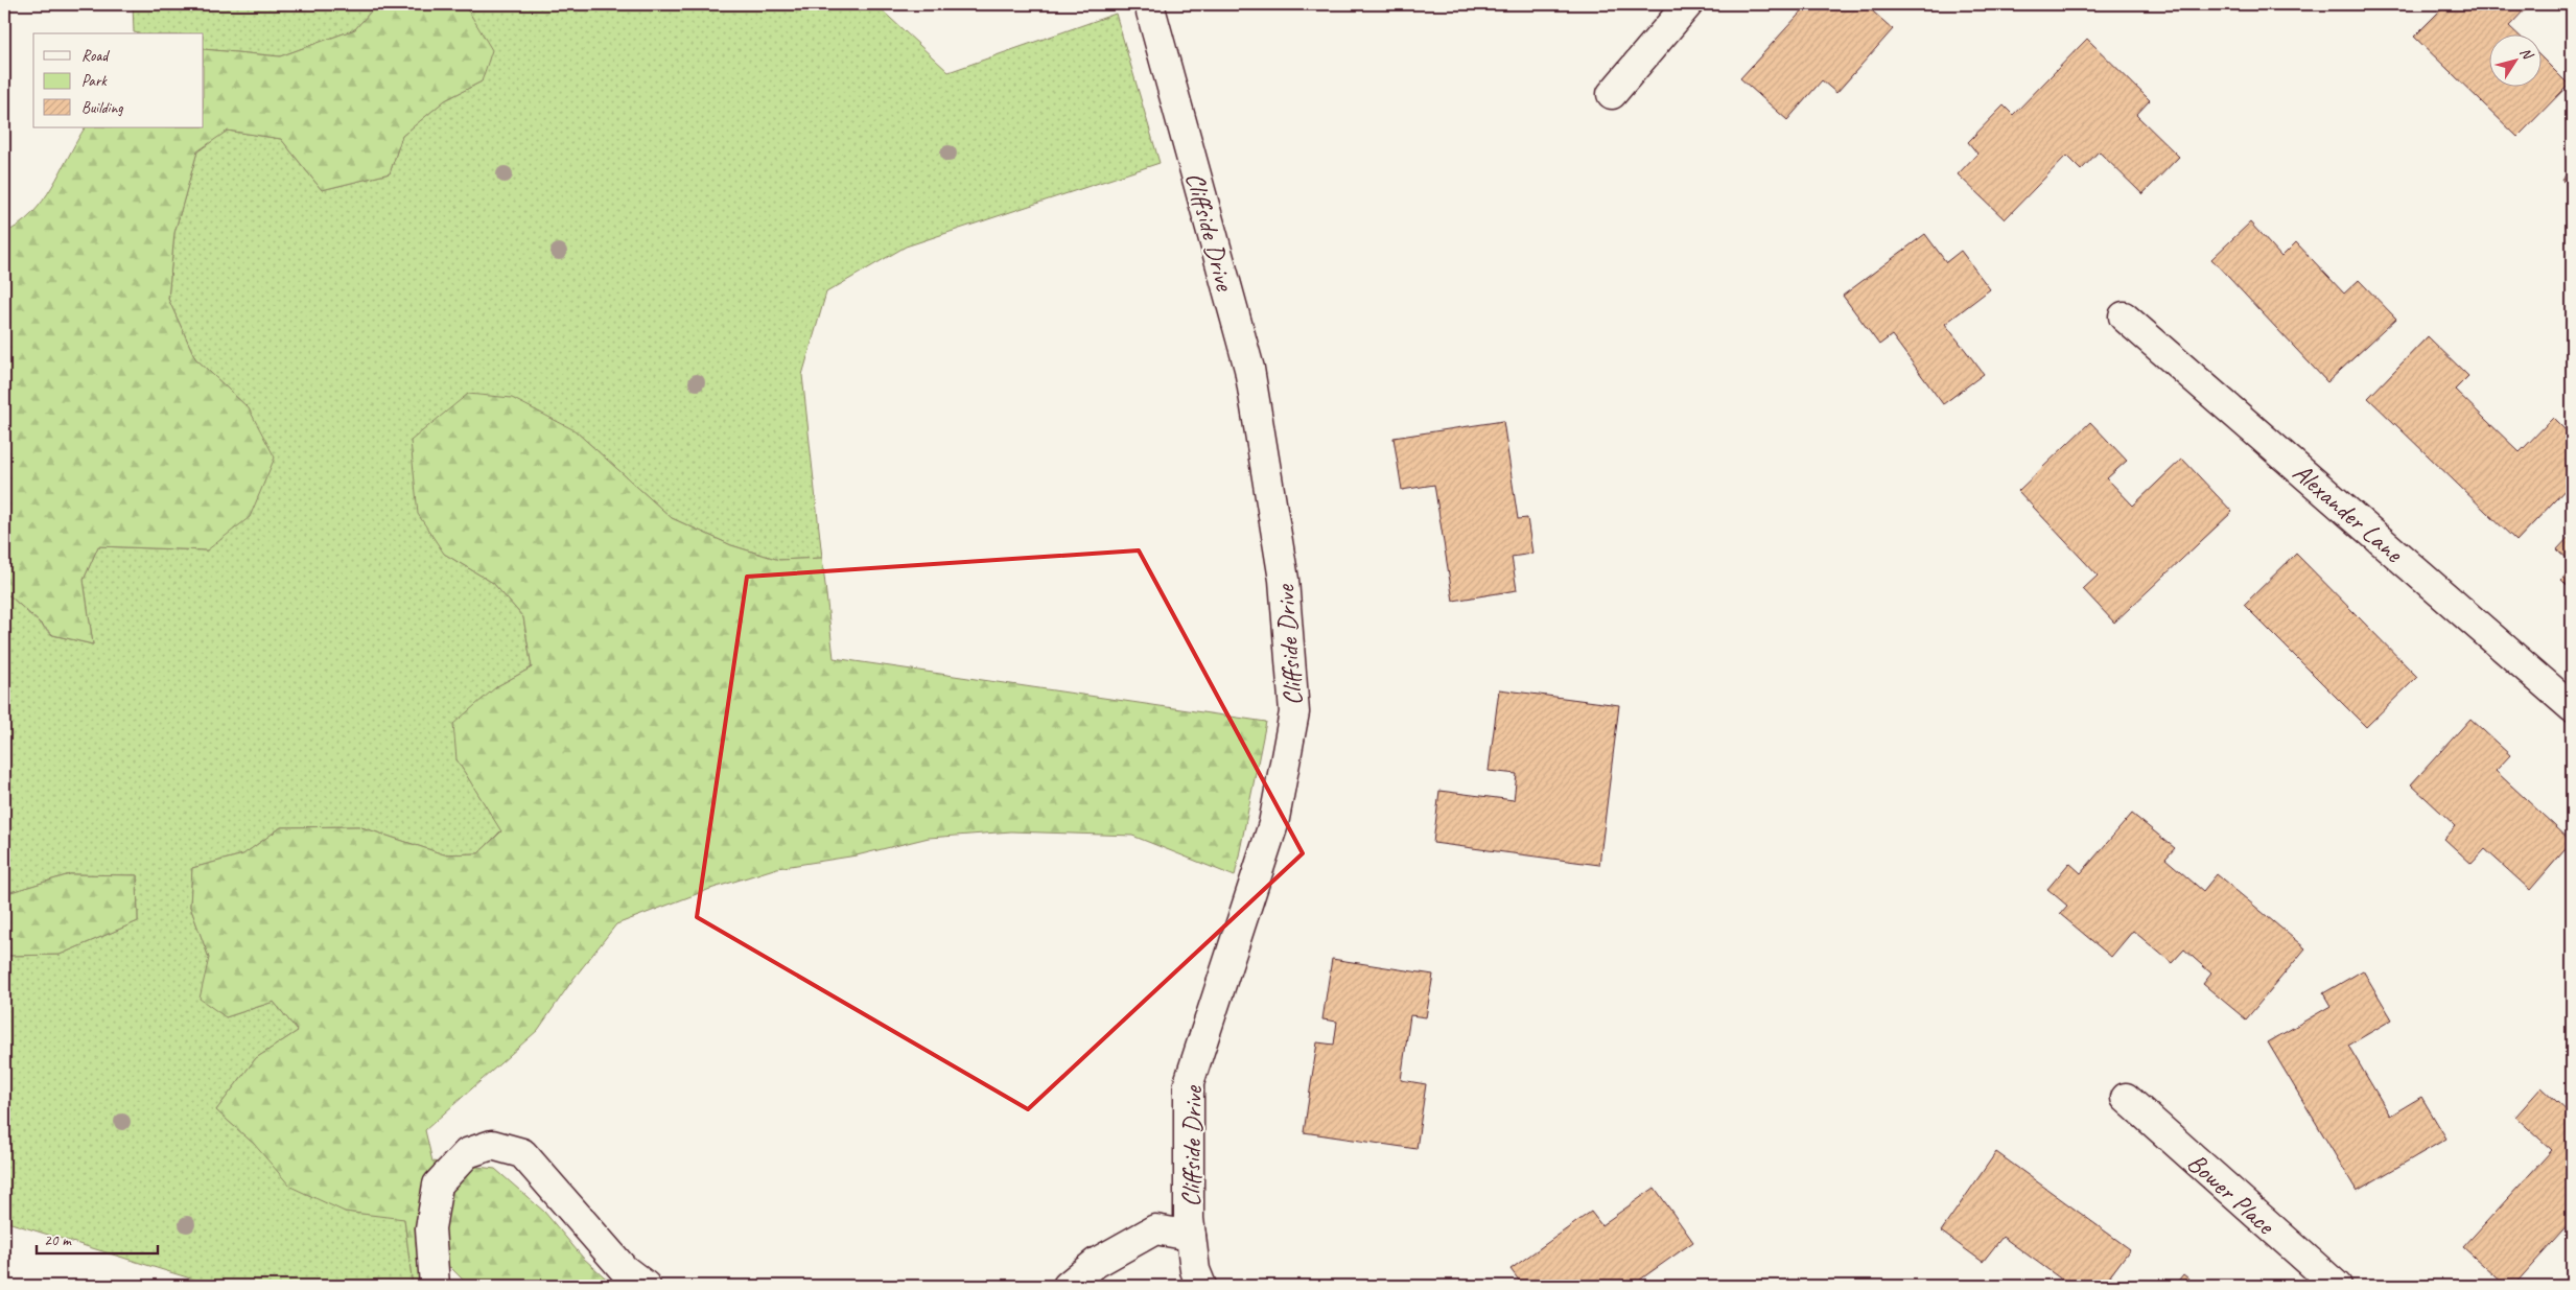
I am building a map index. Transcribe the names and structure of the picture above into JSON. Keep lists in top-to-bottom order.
{
  "streets": {
    "street": ["Cliffside Drive", "Alexander Lane", "Bower Place"]
  },
  "legend": ["Road", "Park", "Building"],
  "scale_bar": "20 m",
  "north": "top right"
}
